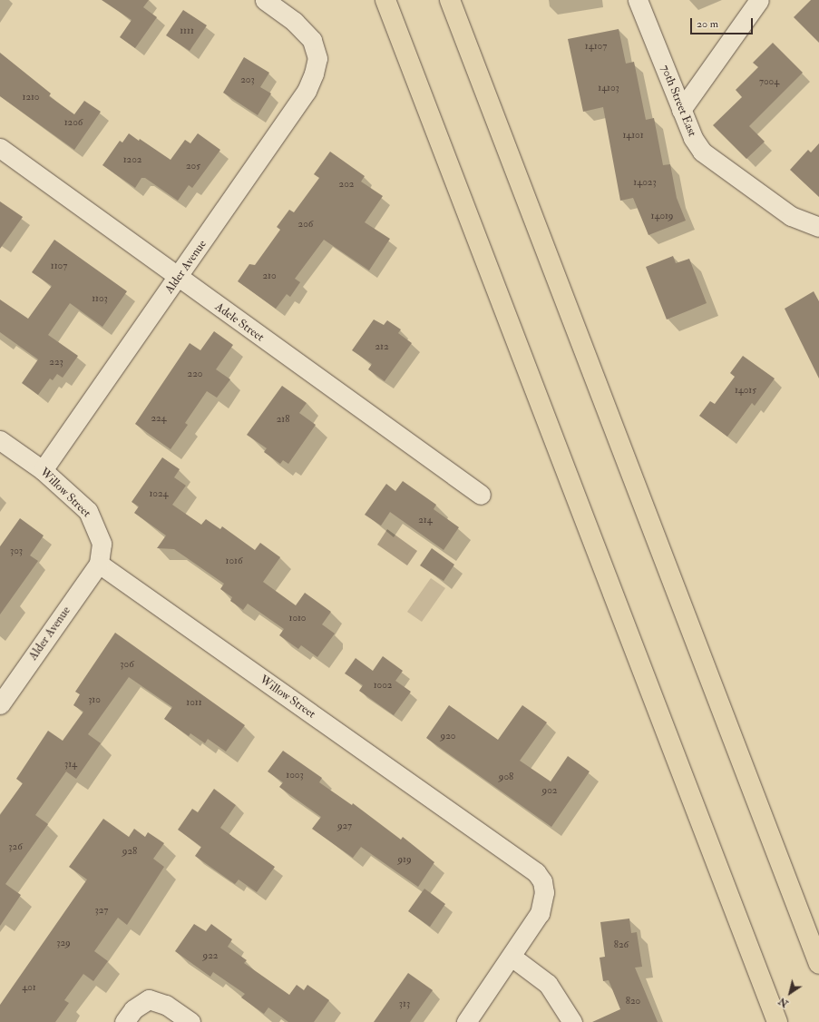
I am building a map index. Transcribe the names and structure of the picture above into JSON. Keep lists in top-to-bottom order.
{
  "streets": {
    "street": [
      "70th Street East",
      "Alder Avenue",
      "Adele Street",
      "Willow Street"
    ]
  },
  "crossings": [
    ["Alder Avenue", "Adele Street"],
    ["Alder Avenue", "Willow Street"]
  ],
  "house_numbers": [
    "1111",
    "14107",
    "203",
    "7004",
    "14103",
    "1210",
    "1206",
    "14101",
    "1202",
    "205",
    "14023",
    "202",
    "14019",
    "206",
    "1107",
    "210",
    "1103",
    "212",
    "223",
    "220",
    "14015",
    "224",
    "218",
    "1024",
    "214",
    "303",
    "1016",
    "1010",
    "306",
    "1002",
    "310",
    "1011",
    "920",
    "314",
    "1003",
    "908",
    "902",
    "927",
    "326",
    "928",
    "919",
    "327",
    "329",
    "826",
    "922",
    "401",
    "820",
    "313"
  ],
  "scale_bar": "20 m",
  "north": "bottom left"
}
